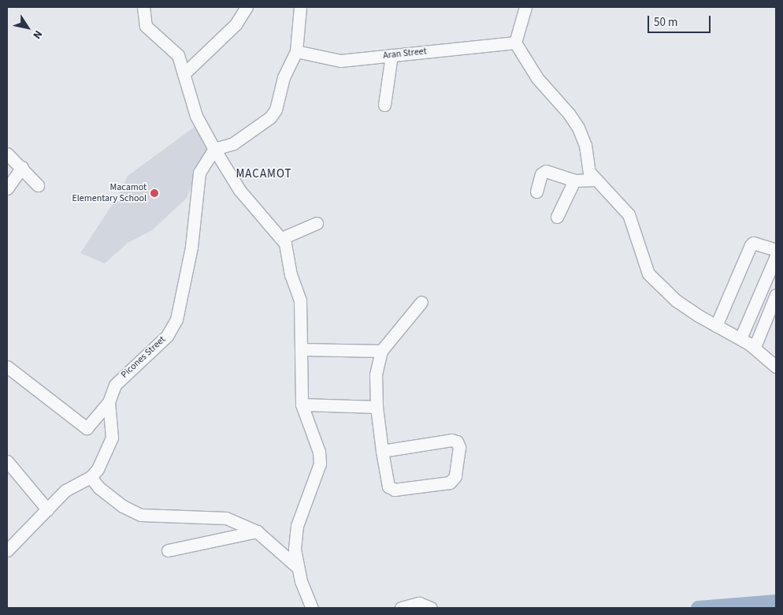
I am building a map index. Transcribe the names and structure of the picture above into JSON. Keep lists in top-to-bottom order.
{
  "streets": {
    "street": ["Aran Street", "Picones Street"]
  },
  "districts": ["MACAMOT"],
  "places": ["Macamot Elementary School"],
  "scale_bar": "50 m",
  "north": "bottom right"
}
